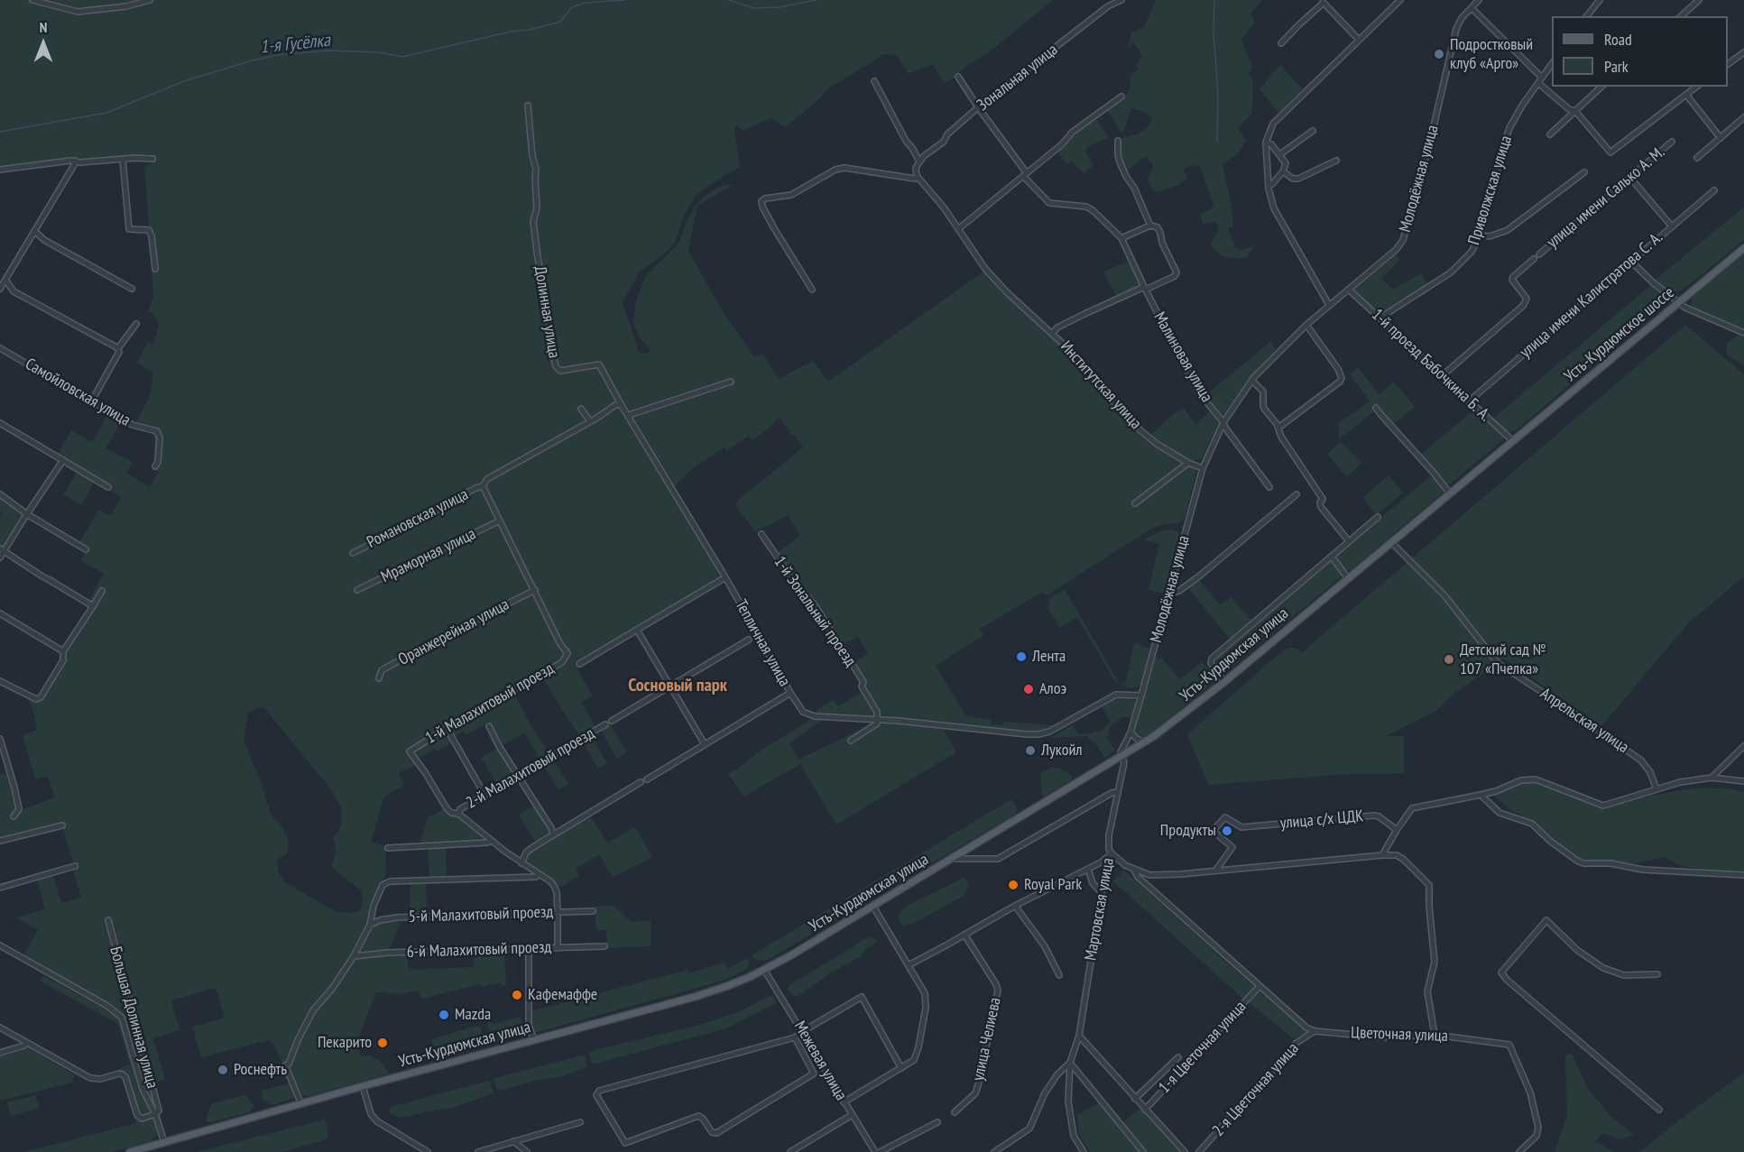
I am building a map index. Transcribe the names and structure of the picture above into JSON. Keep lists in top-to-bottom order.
{
  "streets": {
    "main road": ["Усть-Курдюмское шоссе", "Усть-Курдюмская улица"],
    "street": [
      "Зональная улица",
      "Молодёжная улица",
      "Приволжская улица",
      "улица имени Салько А. М.",
      "улица имени Калистратова С. А.",
      "Долинная улица",
      "Малиновая улица",
      "1-й проезд Бабочкина Б. А.",
      "Институтская улица",
      "Самойловская улица",
      "Романовская улица",
      "Мраморная улица",
      "1-й Зональный проезд",
      "Оранжерейная улица",
      "Тепличная улица",
      "1-й Малахитовый проезд",
      "Апрельская улица",
      "2-й Малахитовый проезд",
      "улица с/х ЦДК",
      "Мартовская улица",
      "5-й Малахитовый проезд",
      "6-й Малахитовый проезд",
      "Большая Долинная улица",
      "Цветочная улица",
      "улица Челиева",
      "1-я Цветочная улица",
      "Межевая улица",
      "2-я Цветочная улица"
    ]
  },
  "crossings": [
    ["Зональная улица", "Малиновая улица"],
    ["Молодёжная улица", "Малиновая улица"],
    ["Молодёжная улица", "1-й проезд Бабочкина Б. А."],
    ["Молодёжная улица", "Институтская улица"],
    ["Молодёжная улица", "Усть-Курдюмская улица"],
    ["Молодёжная улица", "Мартовская улица"],
    ["Приволжская улица", "1-й проезд Бабочкина Б. А."],
    ["улица имени Салько А. М.", "1-й проезд Бабочкина Б. А."],
    ["улица имени Калистратова С. А.", "1-й проезд Бабочкина Б. А."],
    ["Долинная улица", "Романовская улица"],
    ["Долинная улица", "Тепличная улица"],
    ["Усть-Курдюмское шоссе", "1-й проезд Бабочкина Б. А."],
    ["Усть-Курдюмское шоссе", "Усть-Курдюмская улица"],
    ["1-й проезд Бабочкина Б. А.", "Усть-Курдюмская улица"],
    ["1-й Зональный проезд", "Тепличная улица"],
    ["Оранжерейная улица", "1-й Малахитовый проезд"],
    ["Усть-Курдюмская улица", "Апрельская улица"],
    ["Усть-Курдюмская улица", "Мартовская улица"],
    ["Усть-Курдюмская улица", "Большая Долинная улица"],
    ["Усть-Курдюмская улица", "Межевая улица"],
    ["1-й Малахитовый проезд", "2-й Малахитовый проезд"],
    ["Цветочная улица", "2-я Цветочная улица"]
  ],
  "districts": ["Сосновый парк"],
  "water": ["1-я Гусёлка"],
  "places": [
    "Подростковый клуб «Арго»",
    "Лента",
    "Детский сад № 107 «Пчелка»",
    "Алоэ",
    "Лукойл",
    "Продукты",
    "Royal Park",
    "Кафемаффе",
    "Mazda",
    "Пекарито",
    "Роснефть"
  ],
  "legend": ["Road", "Park"],
  "north": "top"
}
